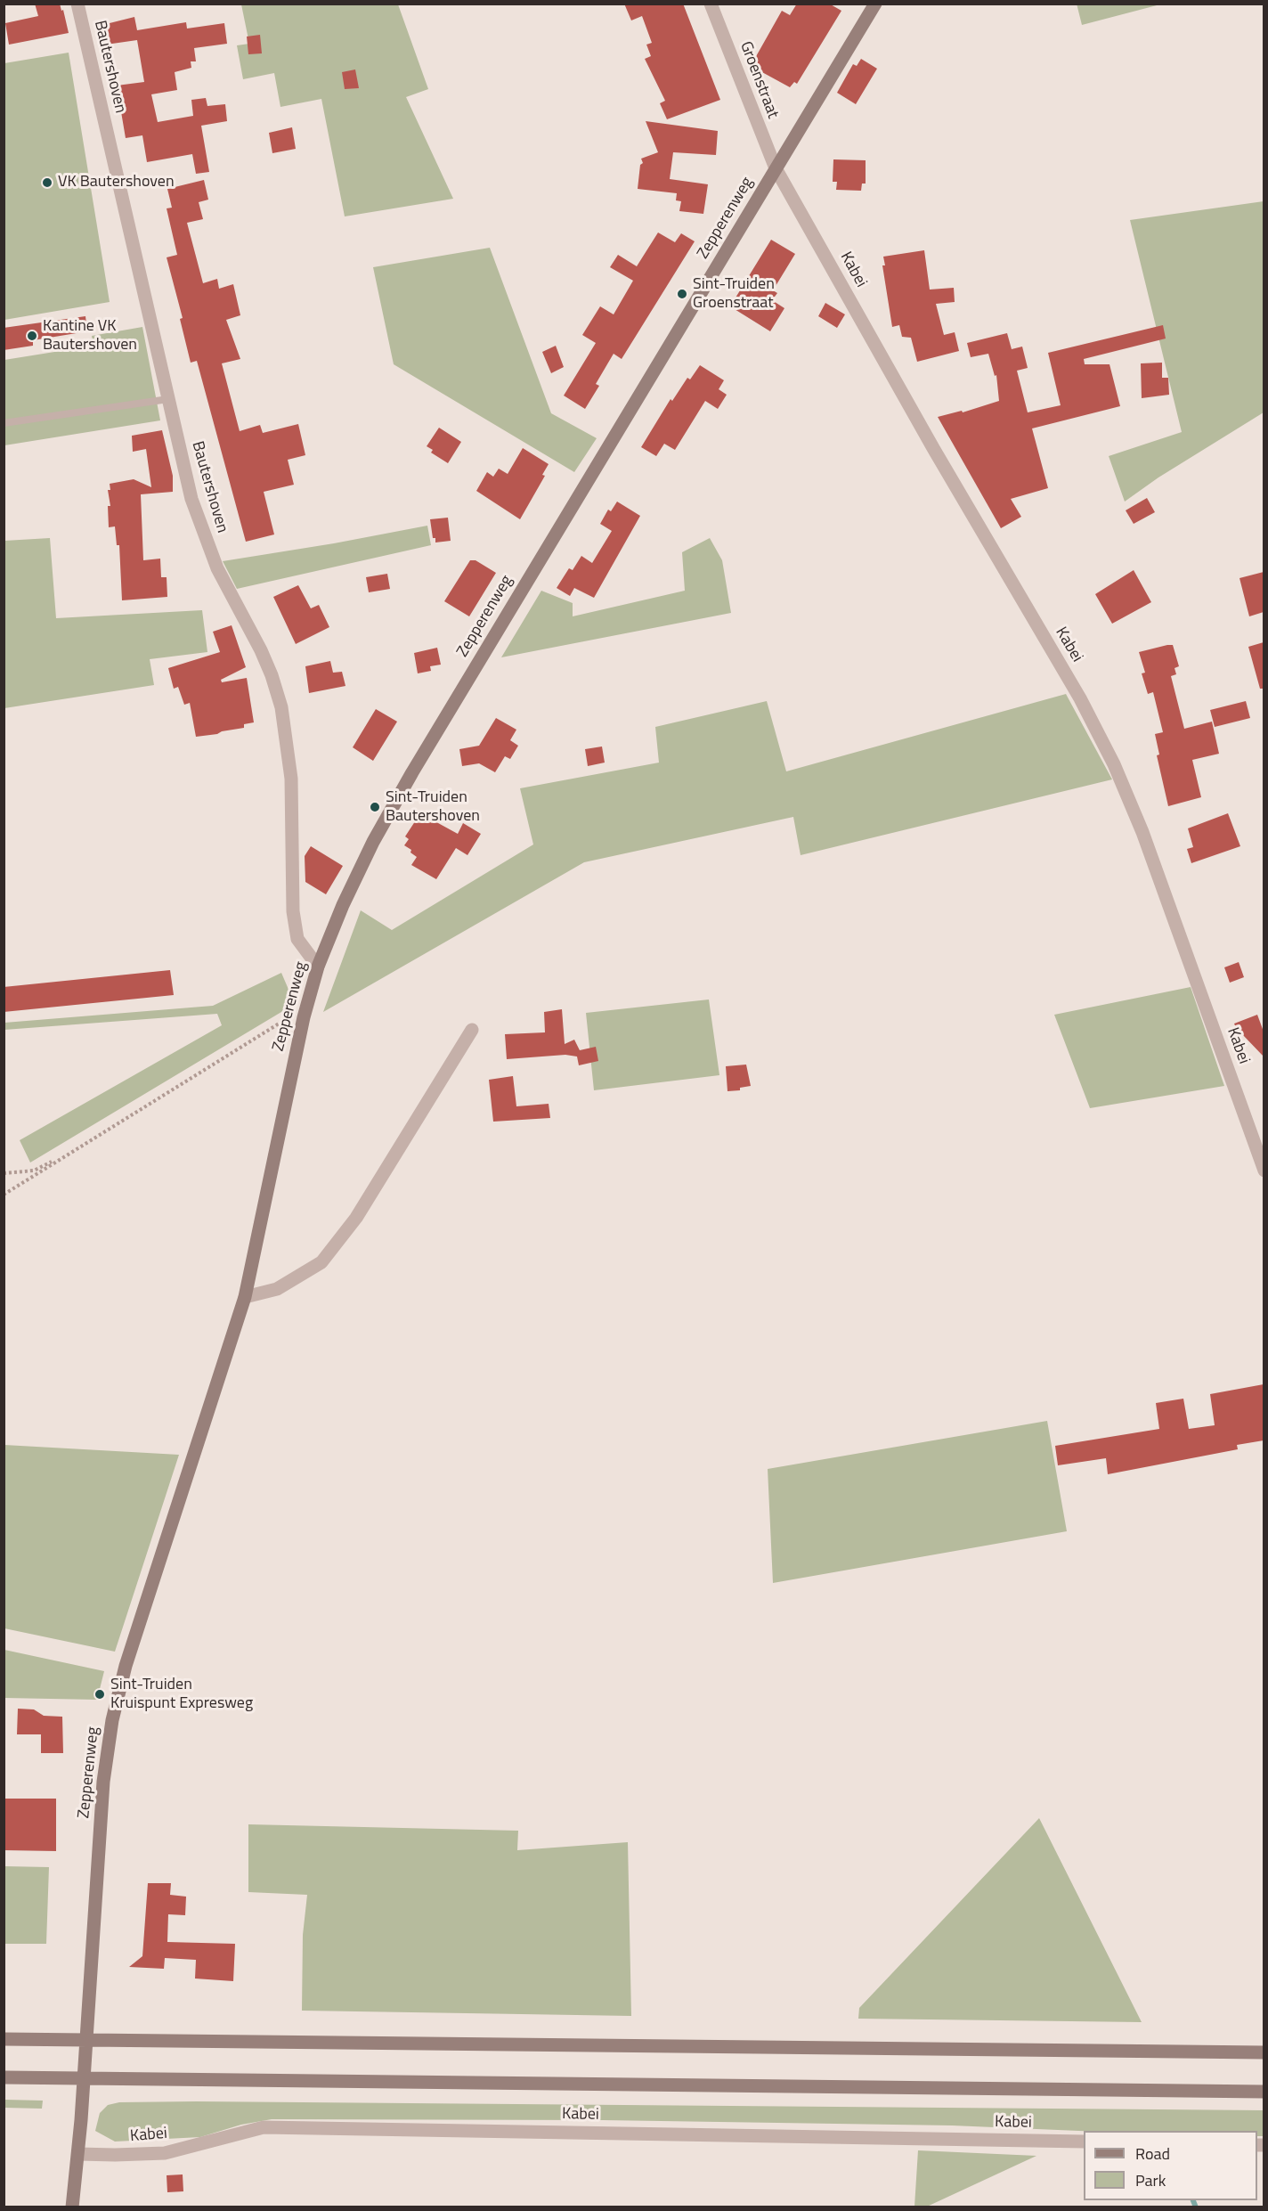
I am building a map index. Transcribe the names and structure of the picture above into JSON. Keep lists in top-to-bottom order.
{
  "streets": {
    "main road": ["Zepperenweg"],
    "street": ["Bautershoven", "Groenstraat", "Kabei"]
  },
  "crossings": [
    ["Bautershoven", "Zepperenweg"],
    ["Groenstraat", "Zepperenweg"],
    ["Groenstraat", "Kabei"],
    ["Zepperenweg", "Kabei"]
  ],
  "places": [
    "VK Bautershoven",
    "Sint-Truiden Groenstraat",
    "Kantine VK Bautershoven",
    "Sint-Truiden Bautershoven",
    "Sint-Truiden Kruispunt Expresweg"
  ],
  "legend": ["Road", "Park"]
}
